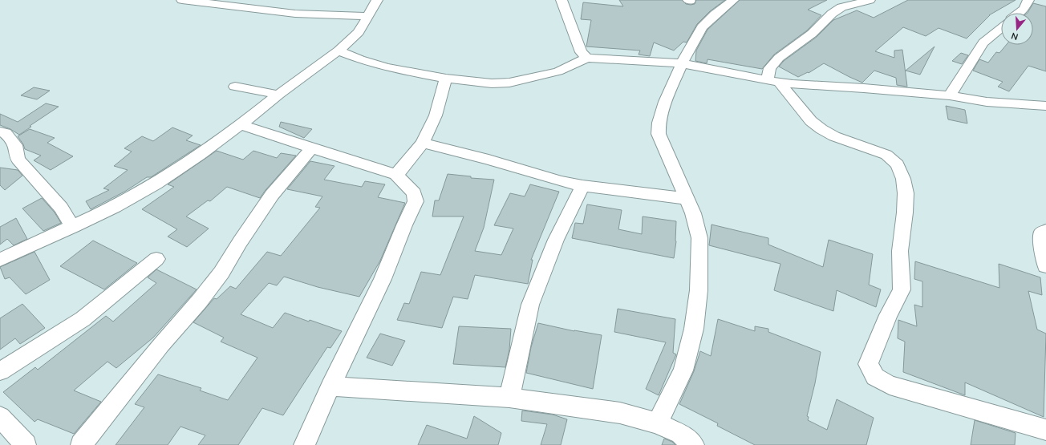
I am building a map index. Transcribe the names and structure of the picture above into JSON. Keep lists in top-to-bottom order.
{
  "north": "bottom"
}
